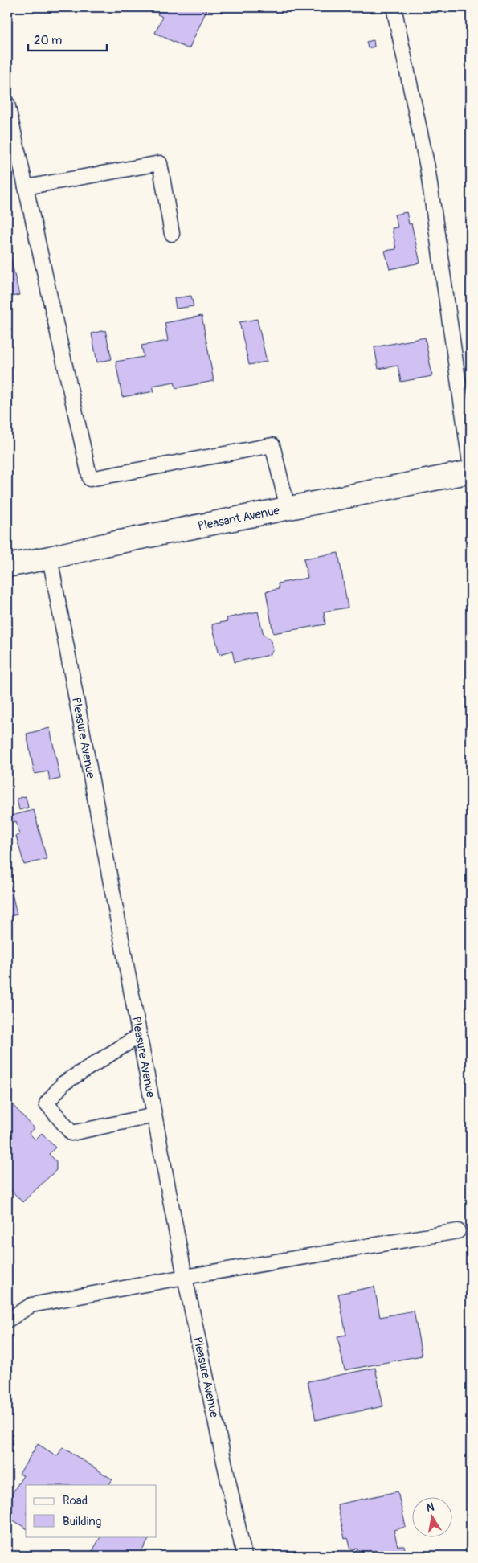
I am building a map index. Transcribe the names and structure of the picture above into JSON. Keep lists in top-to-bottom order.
{
  "streets": {
    "street": ["Pleasant Avenue"],
    "lane": ["Pleasure Avenue"]
  },
  "crossings": [
    ["Pleasant Avenue", "Pleasure Avenue"]
  ],
  "legend": ["Road", "Building"],
  "scale_bar": "20 m",
  "north": "top"
}
